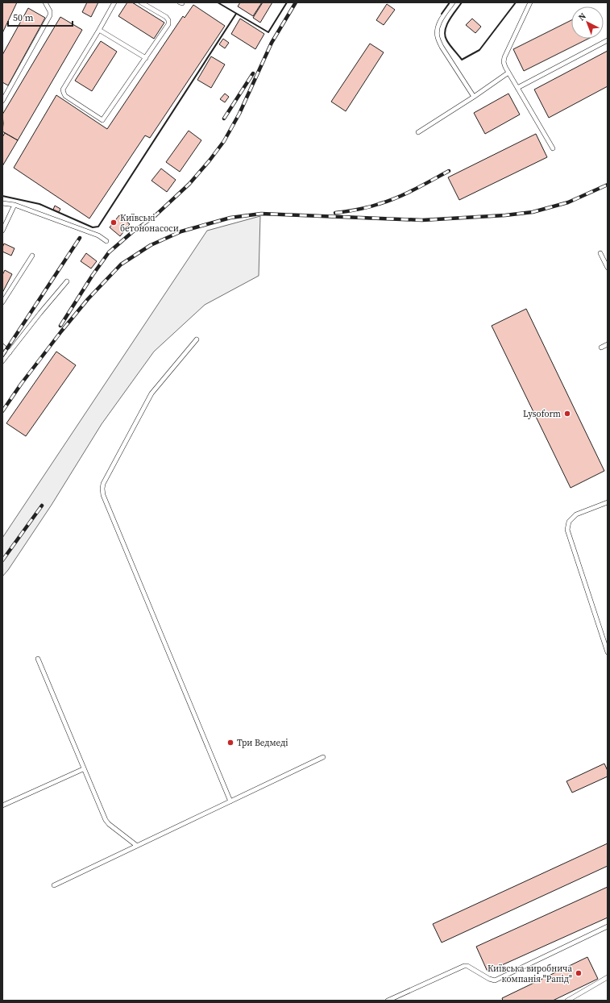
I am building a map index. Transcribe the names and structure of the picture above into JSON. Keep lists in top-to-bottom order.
{
  "places": [
    "Київські бетононасоси",
    "Lysoform",
    "Три Ведмеді",
    "Київська виробнича компанія \"Рапід\""
  ],
  "scale_bar": "50 m",
  "north": "top left"
}
